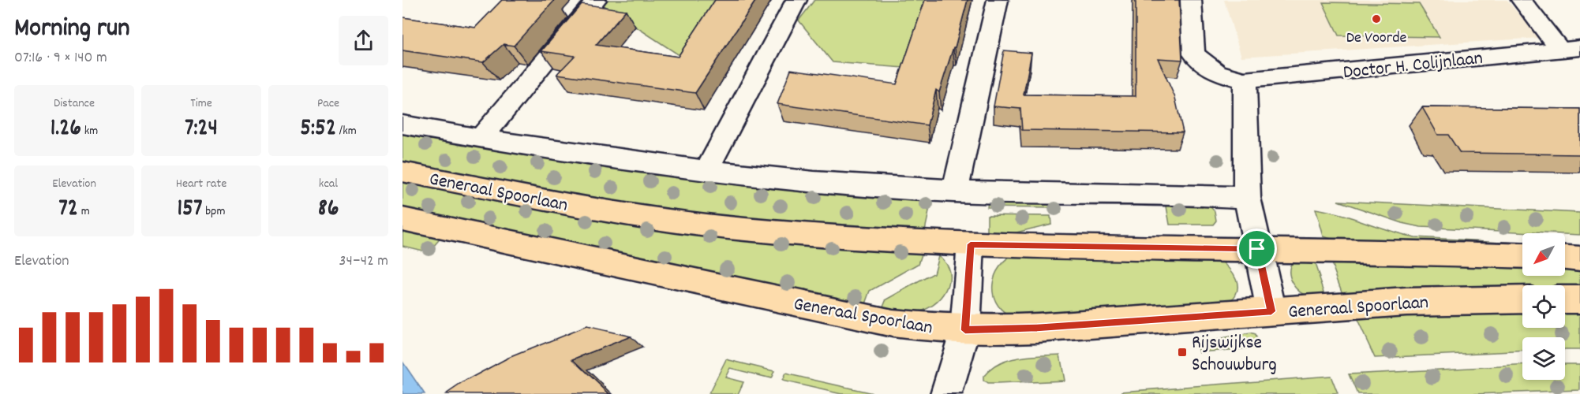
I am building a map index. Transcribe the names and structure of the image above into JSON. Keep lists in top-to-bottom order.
{
  "streets": {
    "main road": ["Generaal Spoorlaan"],
    "street": ["Doctor H. Colijnlaan"]
  },
  "places": {
    "other": ["De Voorde"],
    "transit": ["Rijswijkse Schouwburg"]
  },
  "north": "bottom left",
  "page": {
    "heading": ["Morning run", "07:16 · 9 × 140 m"],
    "stats": [
      ["Distance", "1.26 km"],
      ["Time", "7:24"],
      ["Pace", "5:52 /km"],
      ["Elevation", "72 m"],
      ["Heart rate", "157 bpm"],
      ["kcal", "86"]
    ],
    "chart": ["Elevation", "34–42 m"]
  }
}
